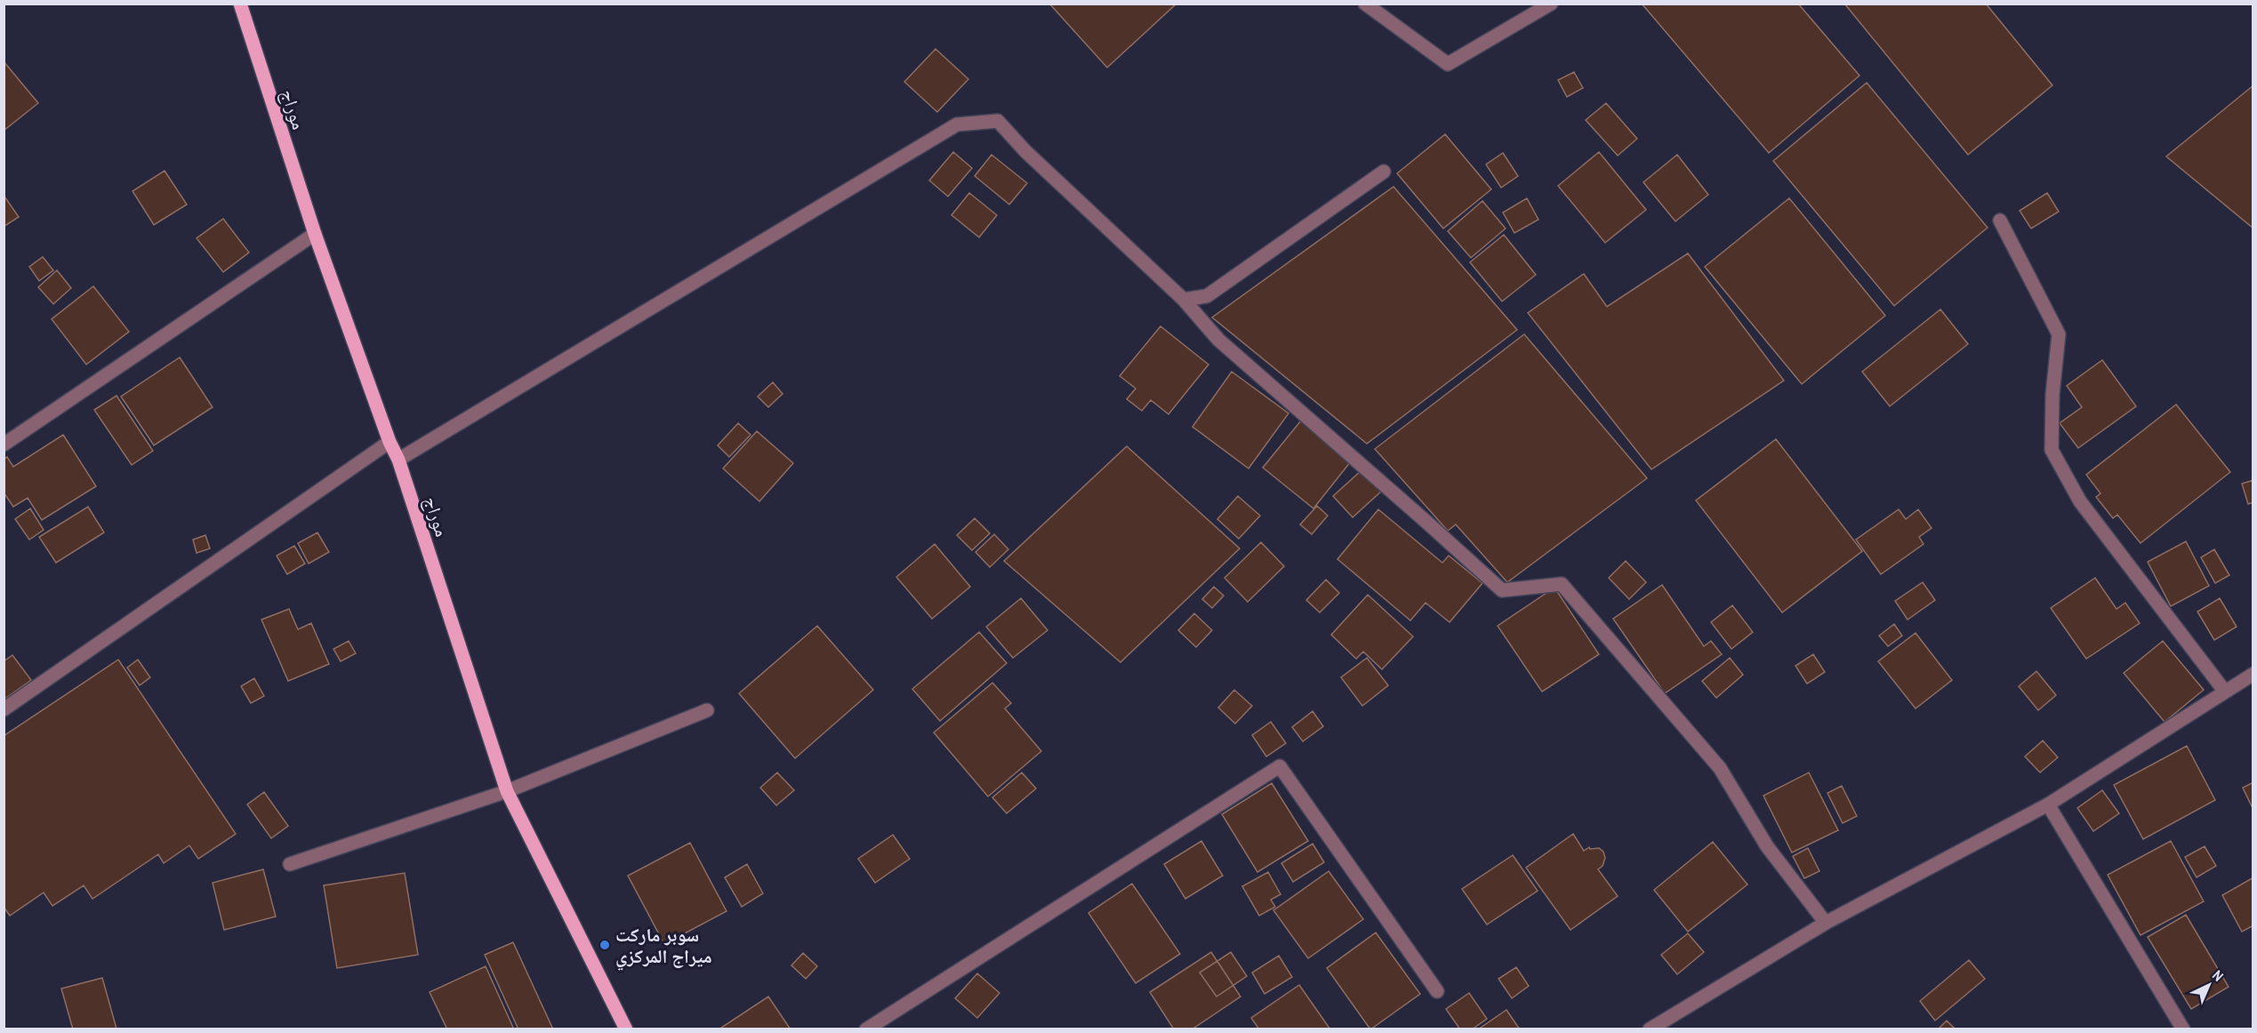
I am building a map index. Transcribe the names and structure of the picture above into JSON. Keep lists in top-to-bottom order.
{
  "streets": {
    "main road": ["موراج"]
  },
  "places": ["سوبر ماركت ميراج المركزي"],
  "north": "top right"
}
